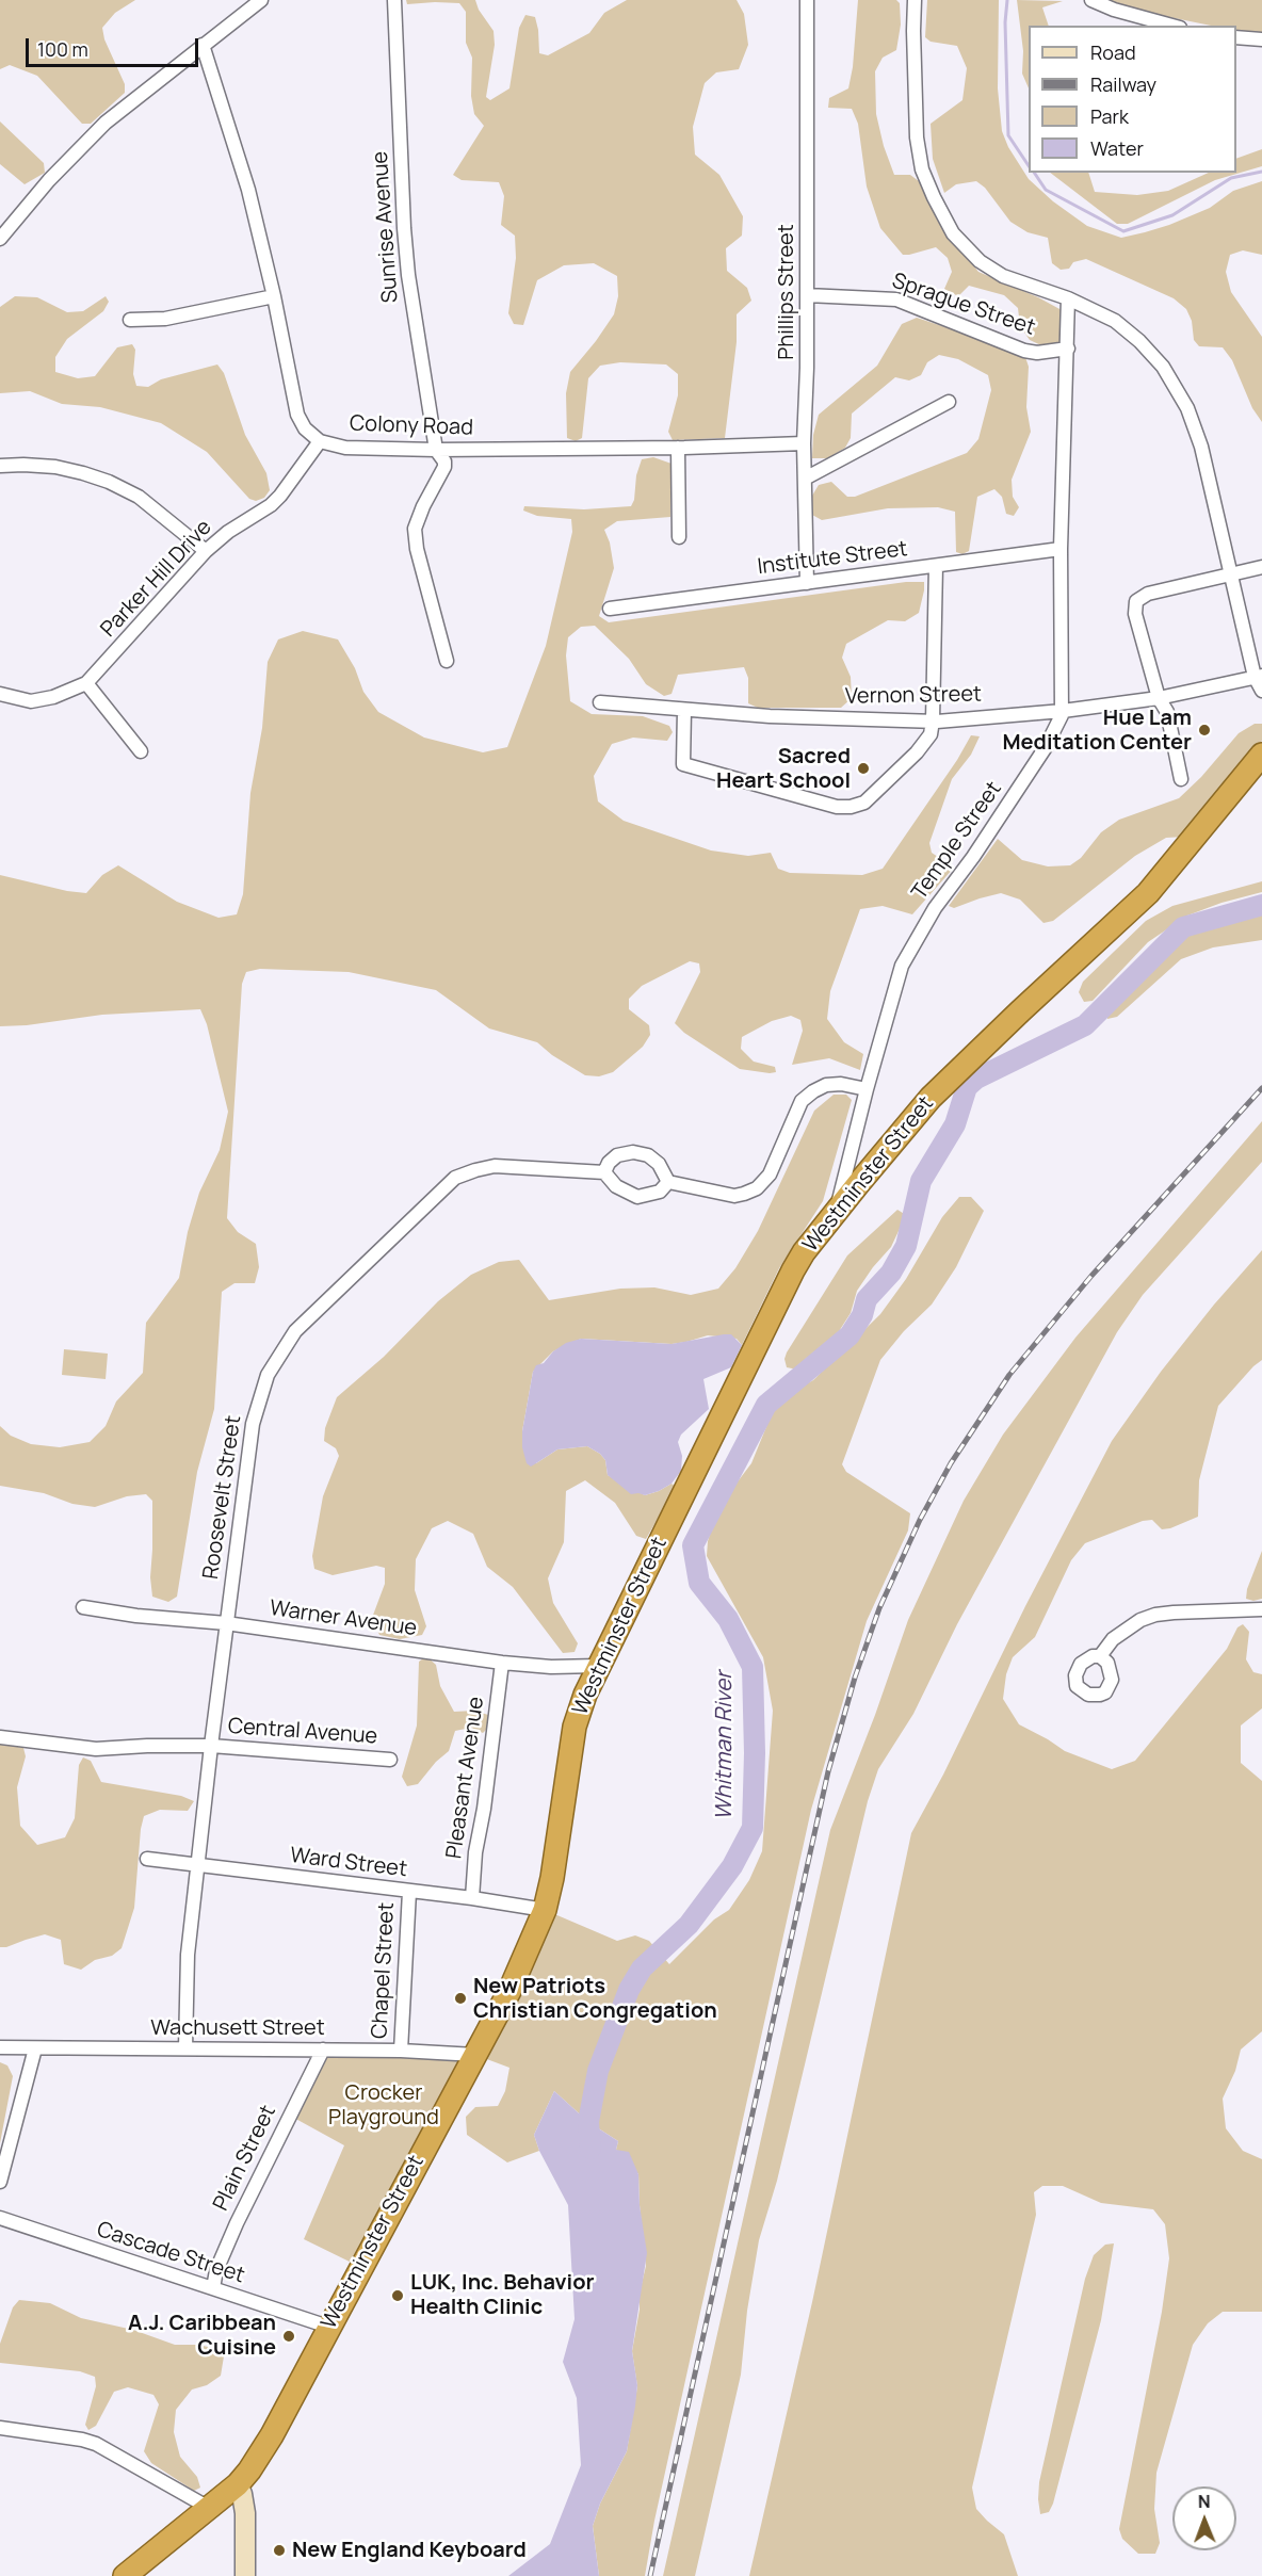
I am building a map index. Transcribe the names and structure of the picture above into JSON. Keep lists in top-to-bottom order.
{
  "streets": {
    "highway": ["Westminster Street"],
    "street": [
      "Sunrise Avenue",
      "Phillips Street",
      "Sprague Street",
      "Colony Road",
      "Institute Street",
      "Parker Hill Drive",
      "Vernon Street",
      "Temple Street",
      "Roosevelt Street",
      "Warner Avenue",
      "Central Avenue",
      "Pleasant Avenue",
      "Ward Street",
      "Chapel Street",
      "Wachusett Street",
      "Plain Street",
      "Cascade Street"
    ]
  },
  "crossings": [
    ["Sunrise Avenue", "Colony Road"],
    ["Phillips Street", "Sprague Street"],
    ["Phillips Street", "Colony Road"],
    ["Phillips Street", "Institute Street"],
    ["Sprague Street", "Temple Street"],
    ["Colony Road", "Parker Hill Drive"],
    ["Institute Street", "Temple Street"],
    ["Vernon Street", "Temple Street"],
    ["Temple Street", "Westminster Street"],
    ["Westminster Street", "Warner Avenue"],
    ["Westminster Street", "Ward Street"],
    ["Westminster Street", "Wachusett Street"],
    ["Westminster Street", "Cascade Street"],
    ["Roosevelt Street", "Warner Avenue"],
    ["Roosevelt Street", "Central Avenue"],
    ["Roosevelt Street", "Ward Street"],
    ["Roosevelt Street", "Wachusett Street"],
    ["Warner Avenue", "Pleasant Avenue"],
    ["Pleasant Avenue", "Ward Street"],
    ["Ward Street", "Chapel Street"],
    ["Chapel Street", "Wachusett Street"],
    ["Wachusett Street", "Plain Street"],
    ["Plain Street", "Cascade Street"]
  ],
  "water": ["Whitman River"],
  "parks": ["Crocker Playground"],
  "places": [
    "Hue Lam Meditation Center",
    "Sacred Heart School",
    "New Patriots Christian Congregation",
    "LUK, Inc. Behavior Health Clinic",
    "A.J. Caribbean Cuisine",
    "New England Keyboard"
  ],
  "legend": [
    "Road",
    "Railway",
    "Park",
    "Water"
  ],
  "scale_bar": "100 m",
  "north": "top"
}
